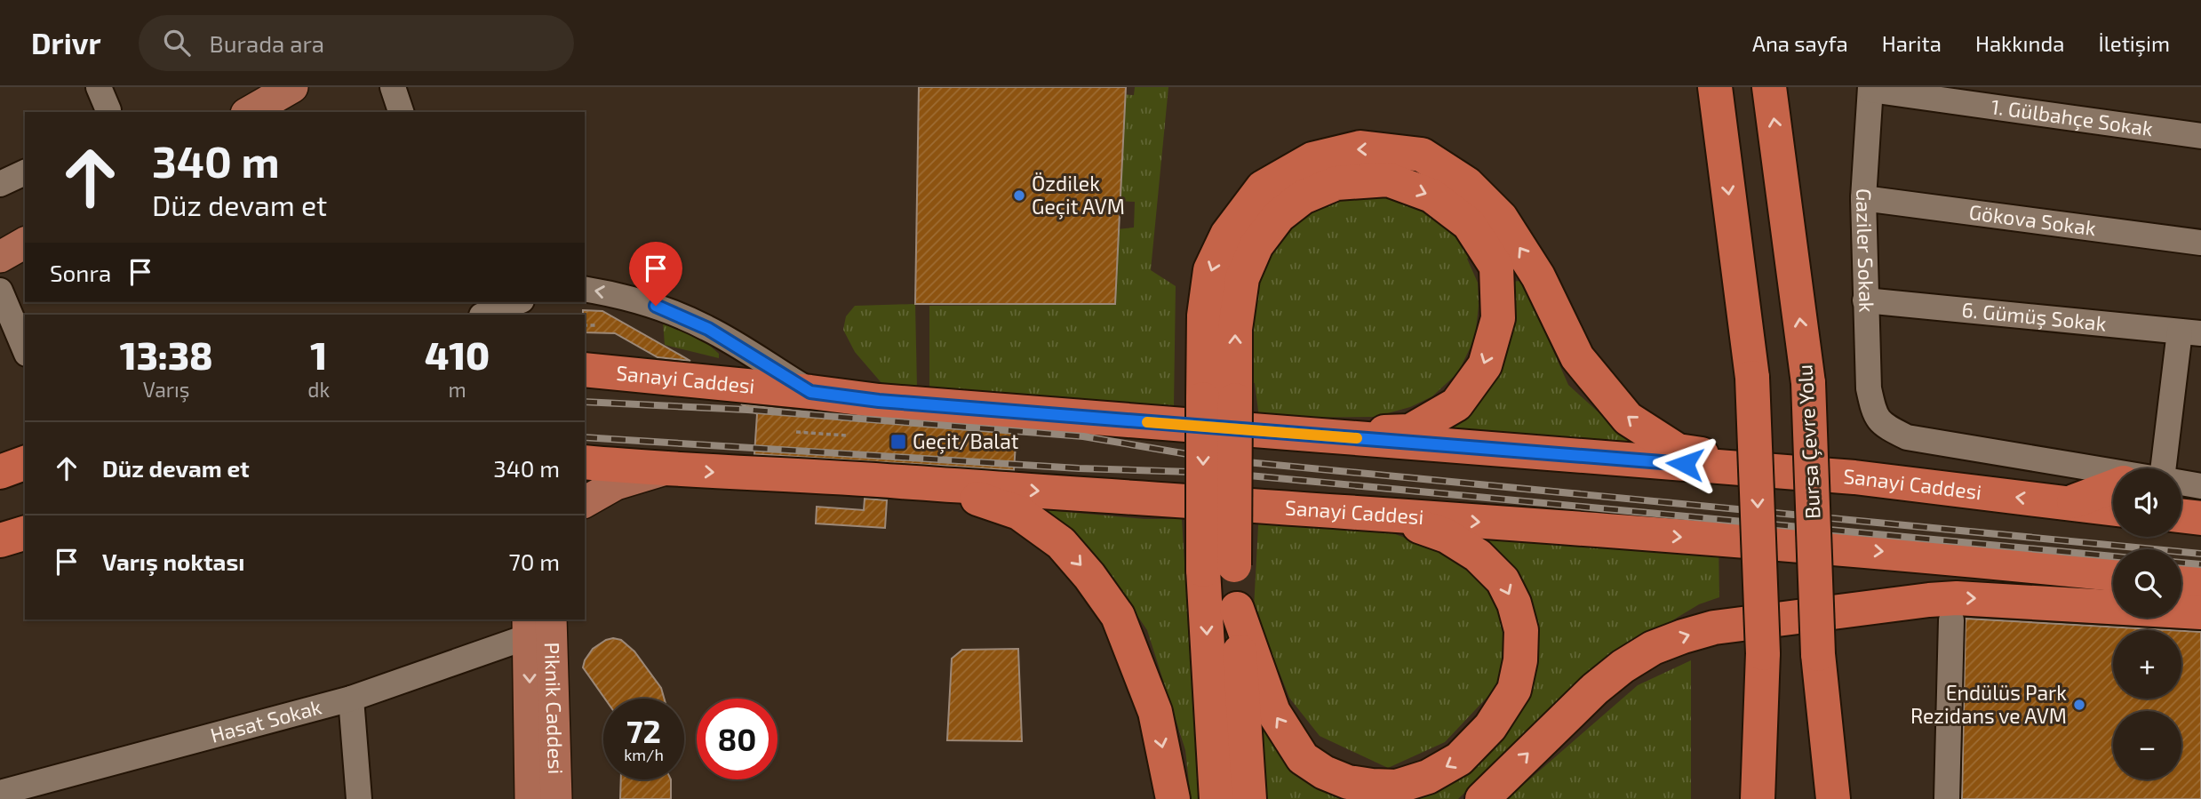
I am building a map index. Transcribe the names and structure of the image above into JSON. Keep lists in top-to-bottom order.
{
  "streets": {
    "highway": ["Sanayi Caddesi", "Bursa Çevre Yolu"],
    "main road": ["Piknik Caddesi"],
    "street": [
      "1. Gülbahçe Sokak",
      "Gökova Sokak",
      "Gaziler Sokak",
      "6. Gümüş Sokak",
      "Hasat Sokak"
    ]
  },
  "crossings": [
    ["1. Gülbahçe Sokak", "Gaziler Sokak"],
    ["Gökova Sokak", "Gaziler Sokak"],
    ["Gaziler Sokak", "6. Gümüş Sokak"],
    ["Piknik Caddesi", "Hasat Sokak"]
  ],
  "places": {
    "other": ["Özdilek Geçit AVM", "Endülüs Park Rezidans ve AVM"],
    "transit": ["Geçit/Balat"]
  },
  "page": {
    "header": "Drivr",
    "search": "Burada ara",
    "nav": [
      "Ana sayfa",
      "Harita",
      "Hakkında",
      "İletişim"
    ],
    "turn": ["340 m", "Düz devam et"],
    "then": "Sonra",
    "eta": [
      "13:38",
      "Varış",
      "1",
      "dk",
      "410",
      "m"
    ],
    "list": [
      {
        "name": "Düz devam et",
        "value": "340 m"
      },
      {
        "name": "Varış noktası",
        "value": "70 m"
      }
    ],
    "map_buttons": ["+", "−"],
    "speed": "72 km/h",
    "limit": "80"
  }
}
